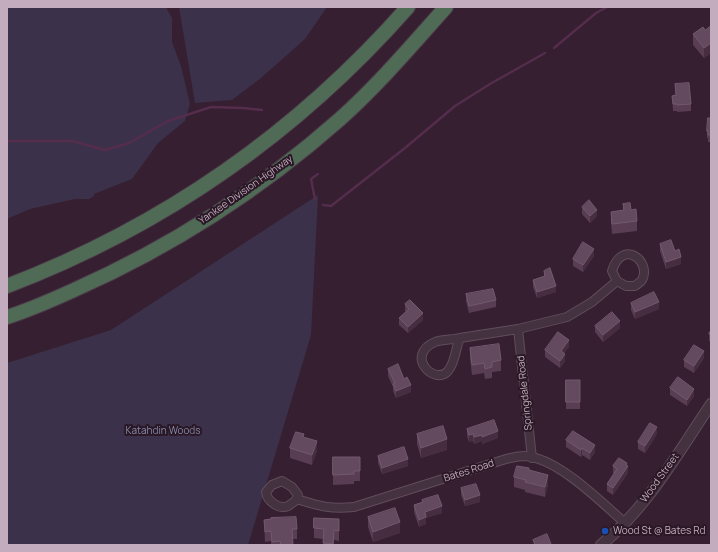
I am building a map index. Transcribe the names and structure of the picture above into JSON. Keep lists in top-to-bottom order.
{
  "streets": {
    "highway": ["Yankee Division Highway"],
    "street": ["Springdale Road", "Bates Road", "Wood Street"]
  },
  "crossings": [
    ["Springdale Road", "Bates Road"],
    ["Bates Road", "Wood Street"]
  ],
  "parks": ["Katahdin Woods"],
  "places": ["Wood St @ Bates Rd"]
}
